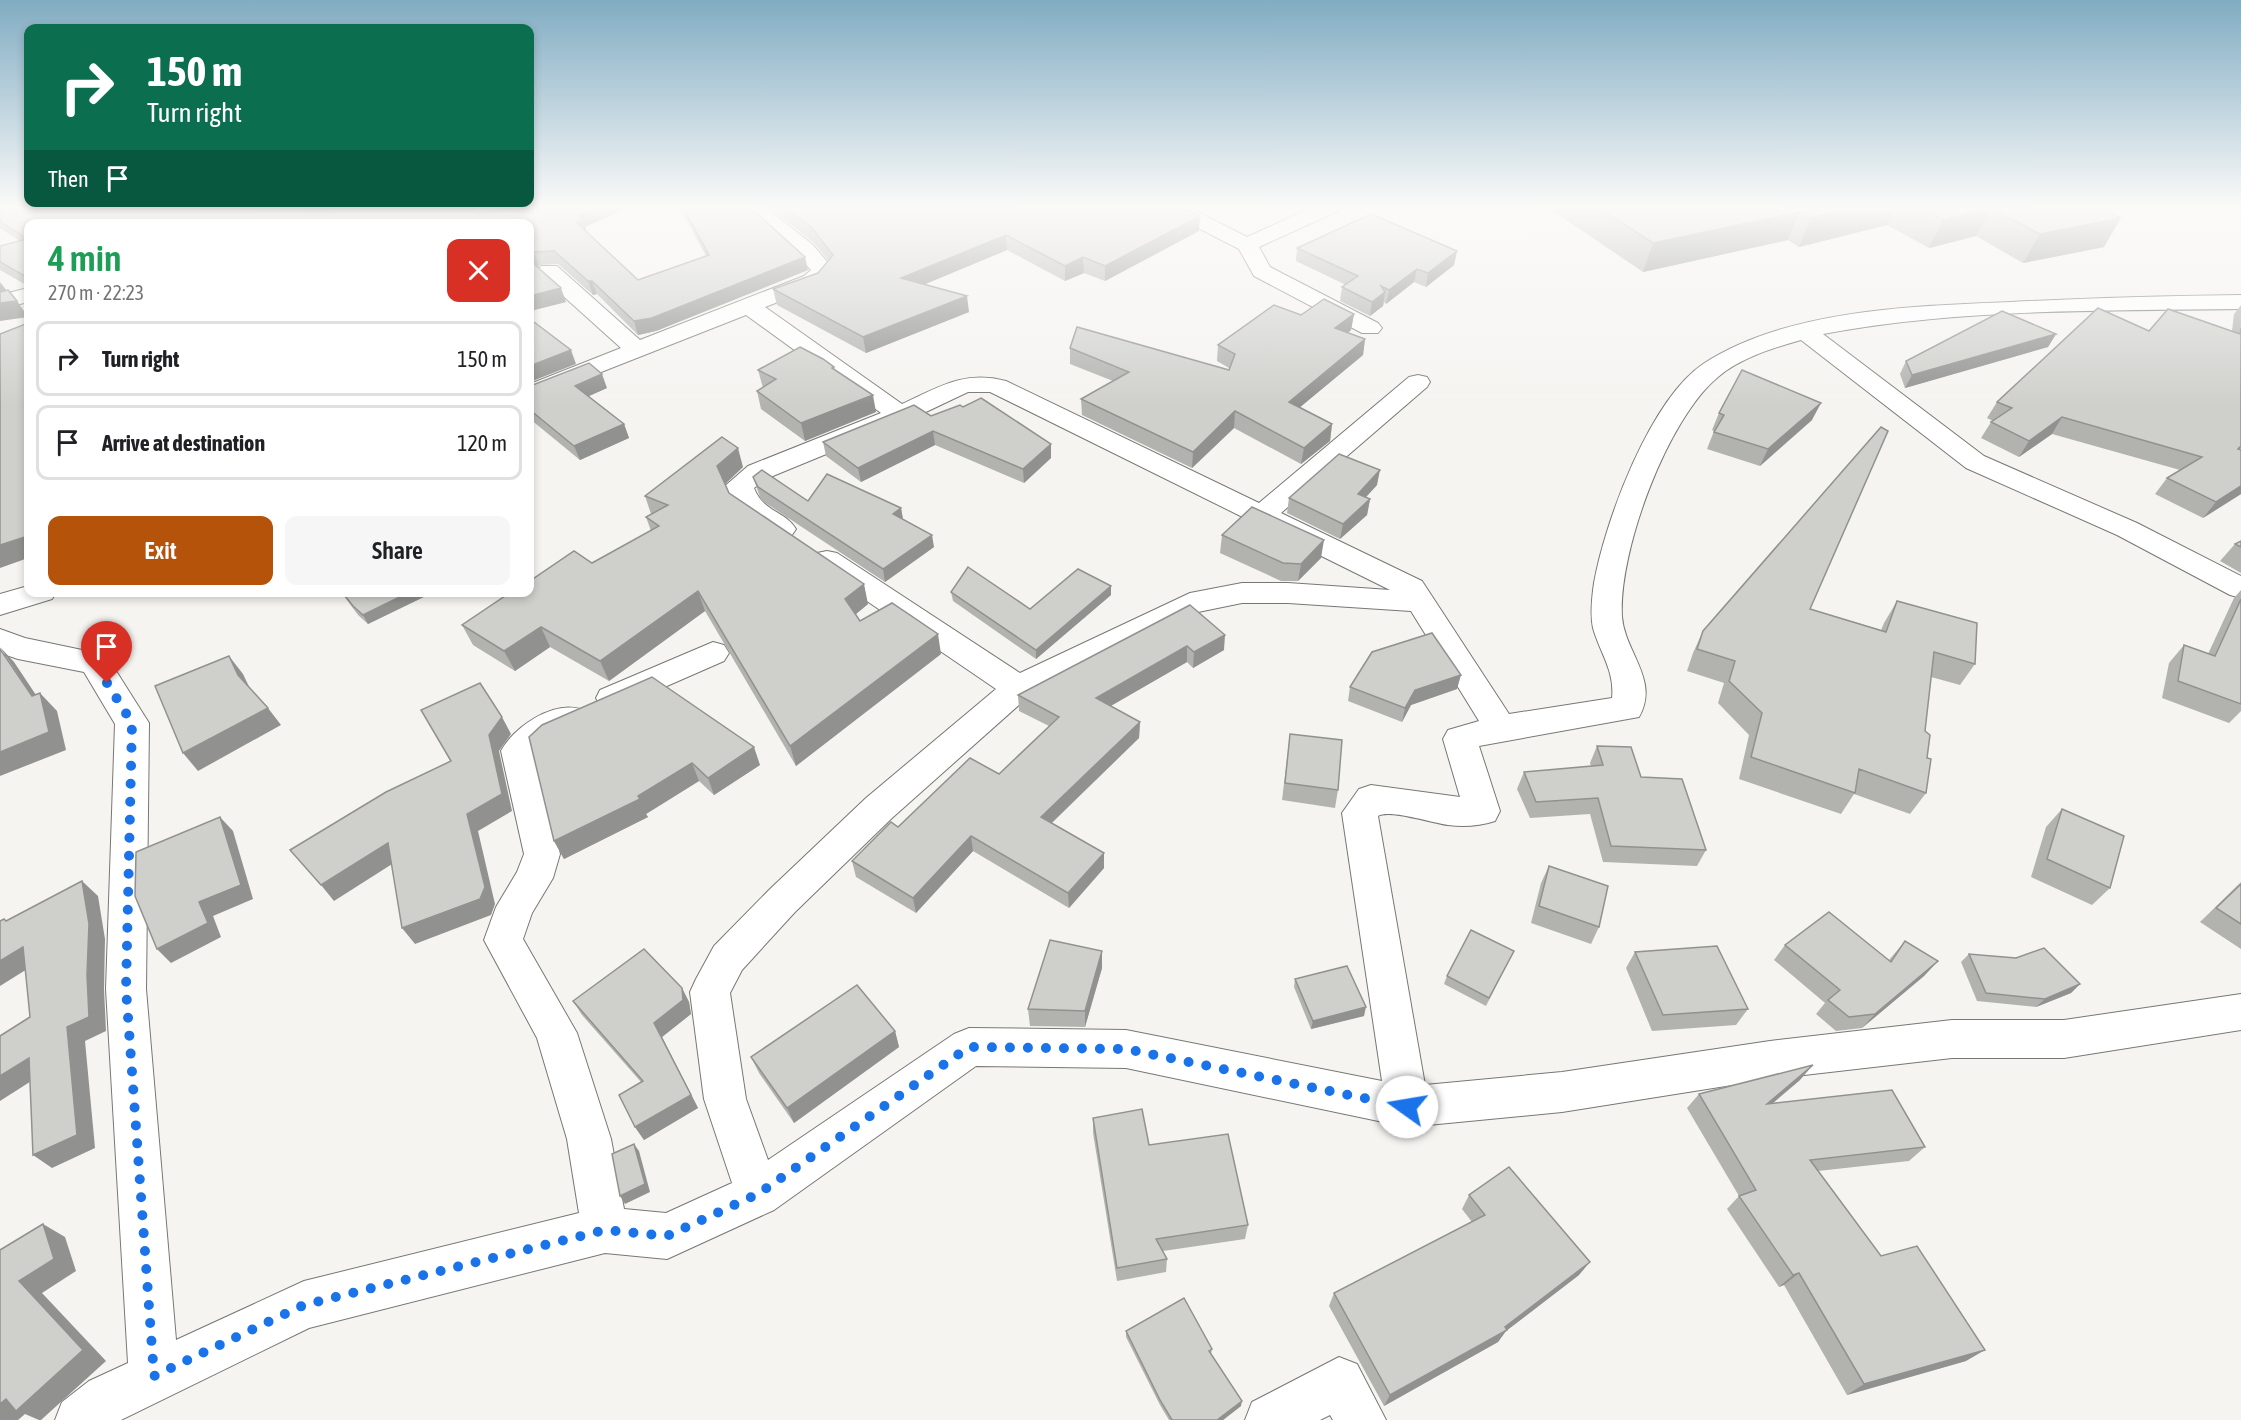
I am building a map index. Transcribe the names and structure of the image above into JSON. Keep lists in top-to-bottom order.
{
  "page": {
    "turn": ["150 m", "Turn right"],
    "then": "Then",
    "heading": ["4 min", "270 m · 22:23"],
    "list": [
      {
        "name": "Turn right",
        "value": "150 m"
      },
      {
        "name": "Arrive at destination",
        "value": "120 m"
      }
    ],
    "buttons": ["Exit", "Share"]
  }
}
